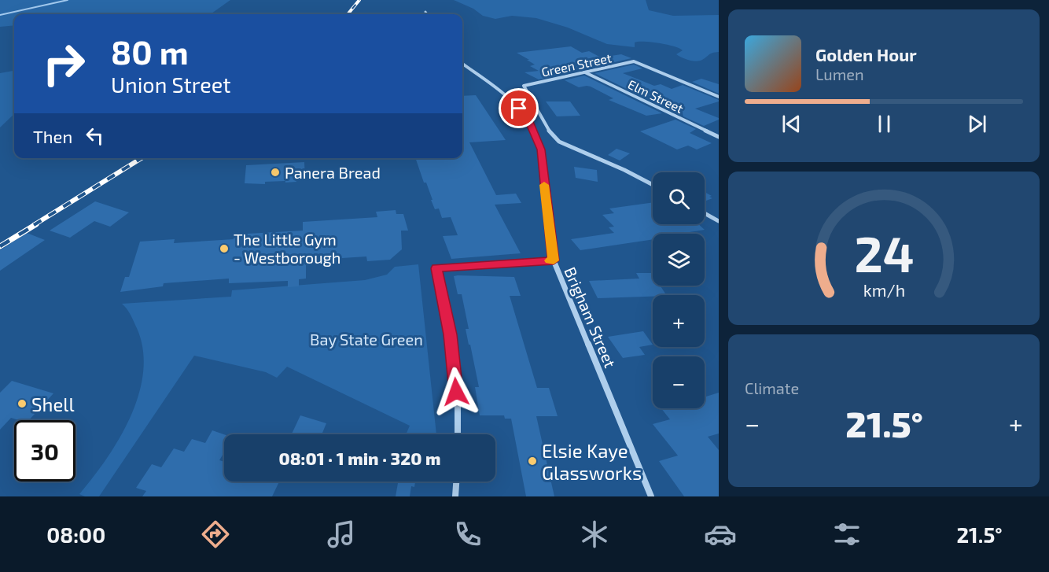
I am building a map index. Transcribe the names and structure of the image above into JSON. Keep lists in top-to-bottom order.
{
  "streets": {
    "street": ["Green Street", "Elm Street", "Brigham Street"]
  },
  "crossings": [
    ["Green Street", "Elm Street"]
  ],
  "parks": ["Bay State Green"],
  "places": [
    "Panera Bread",
    "The Little Gym - Westborough",
    "Shell",
    "Elsie Kaye Glassworks"
  ],
  "page": {
    "turn": ["80 m", "Union Street"],
    "song": ["Golden Hour", "Lumen"],
    "then": "Then",
    "map_buttons": ["+", "−"],
    "tile": "Climate",
    "heat": ["−", "21.5°", "+"],
    "limit": "30",
    "trip": "08:01 · 1 min · 320 m",
    "tabs": ["08:00", "21.5°"],
    "gauge": ["24", "km/h"]
  }
}
